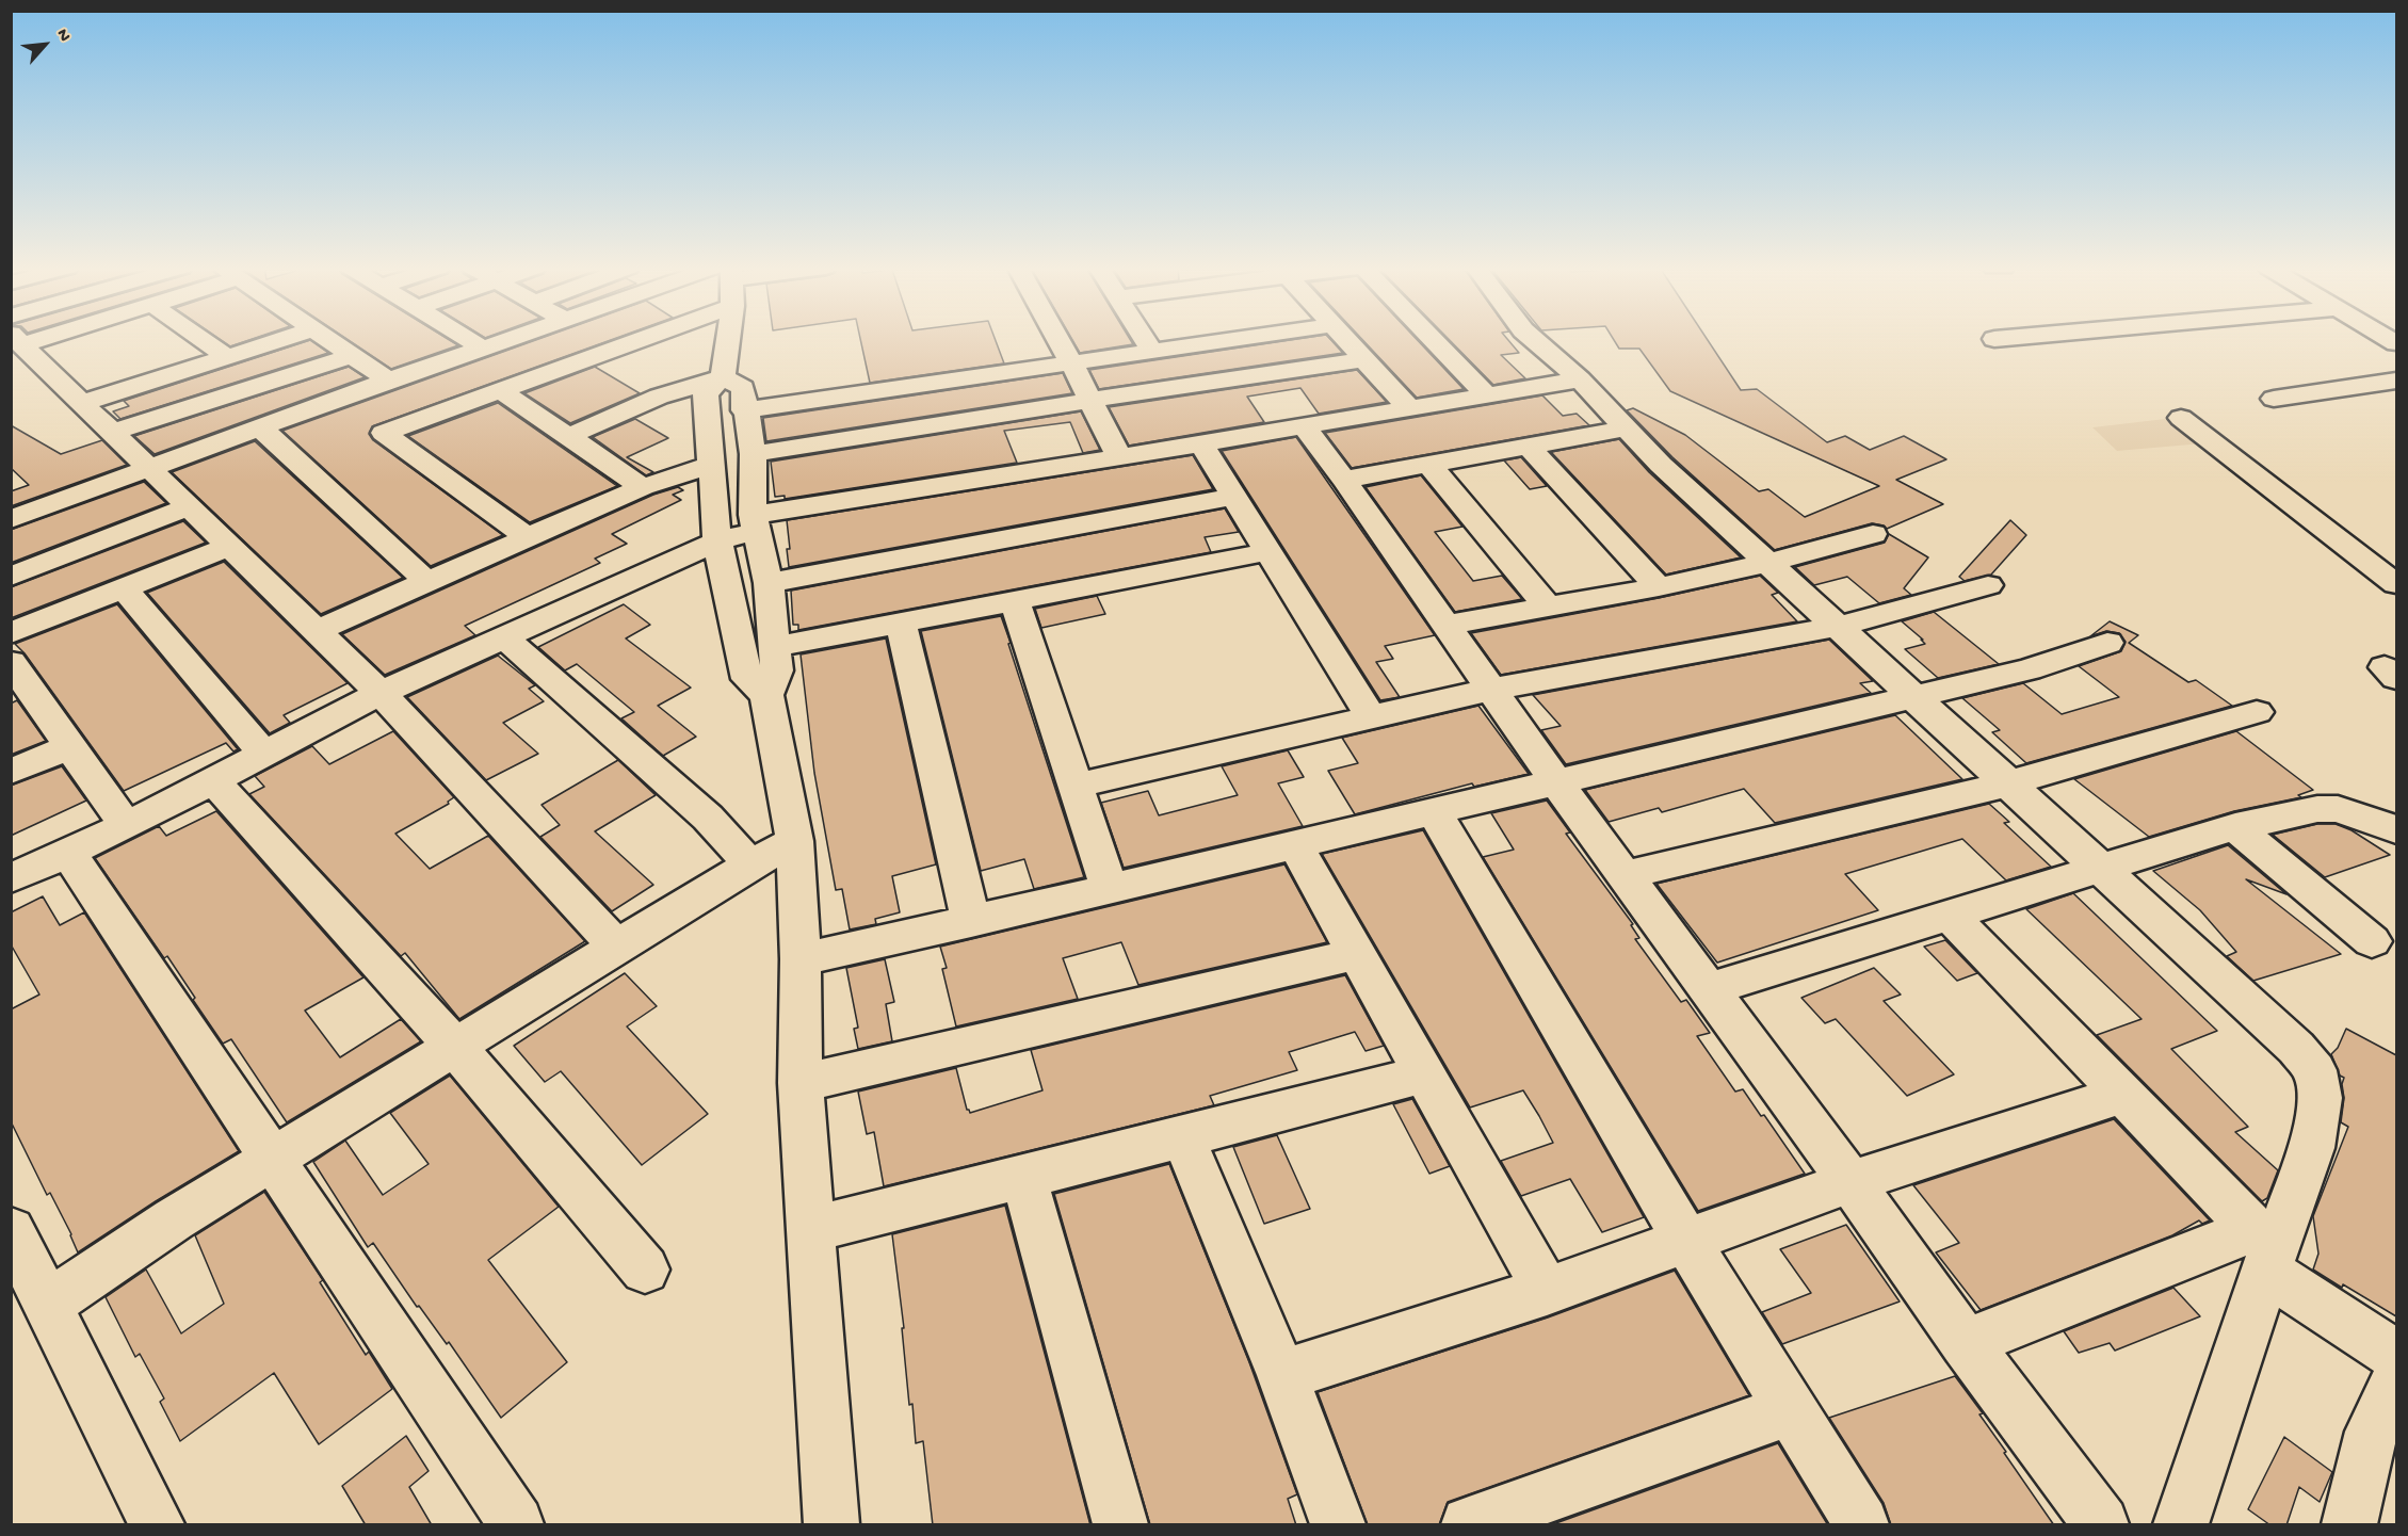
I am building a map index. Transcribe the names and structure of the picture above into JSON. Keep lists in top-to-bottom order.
{
  "north": "top right"
}
